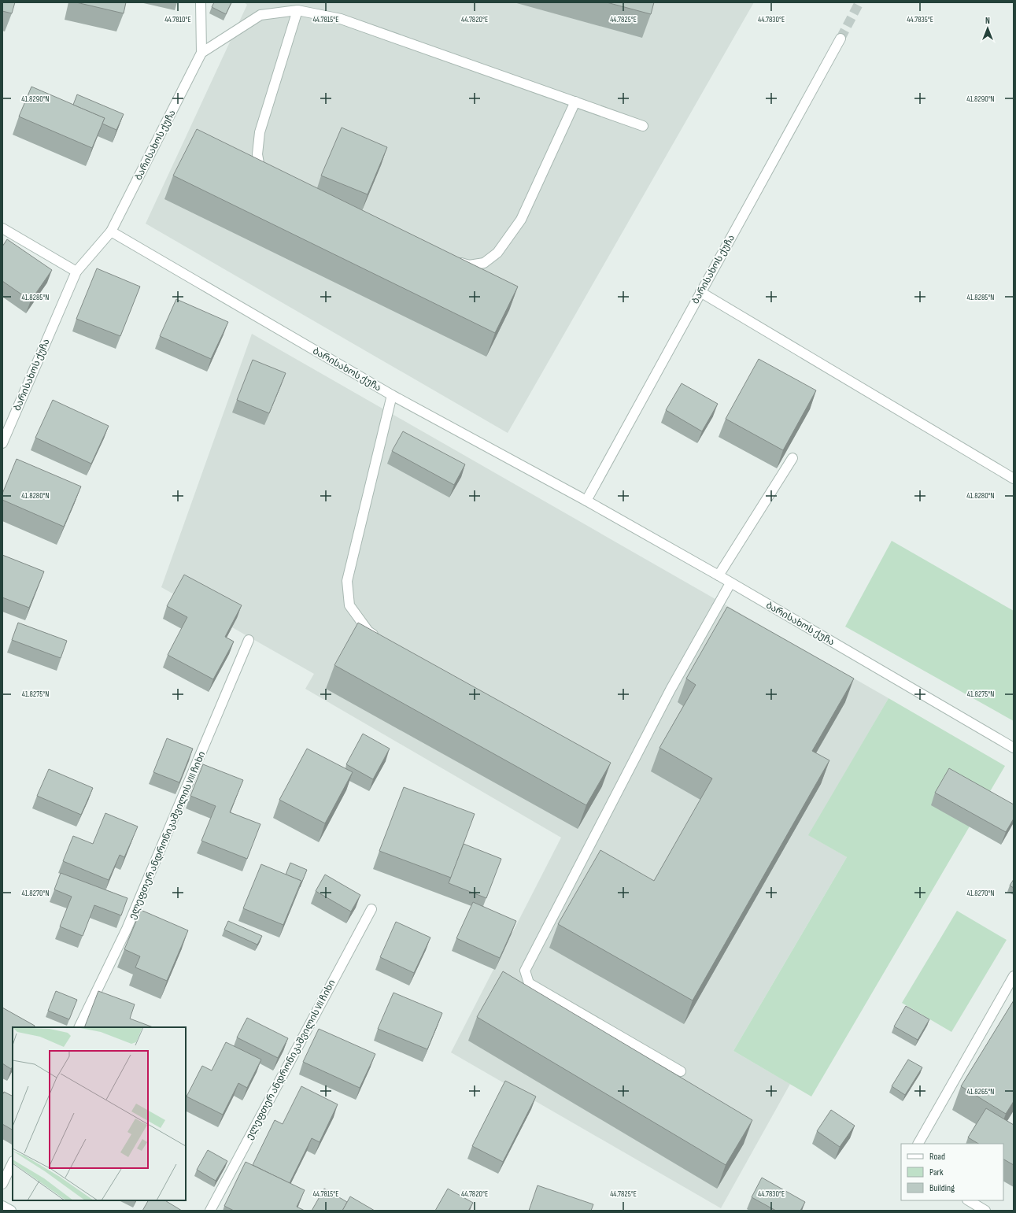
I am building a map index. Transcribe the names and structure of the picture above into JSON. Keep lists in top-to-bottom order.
{
  "streets": {
    "street": ["ბარისახოს ქუჩა", "ელეფთერ ანდრონიკაშვილის VIII ჩიხი", "ელეფთერ ანდრონიკაშვილის VII ჩიხი"]
  },
  "legend": ["Road", "Park", "Building"],
  "north": "top",
  "coordinates": [
    "44.7810°E",
    "44.7815°E",
    "44.7820°E",
    "44.7825°E",
    "44.7830°E",
    "44.7835°E",
    "41.8290°N",
    "41.8285°N",
    "41.8280°N",
    "41.8275°N",
    "41.8270°N",
    "41.8265°N"
  ]
}
